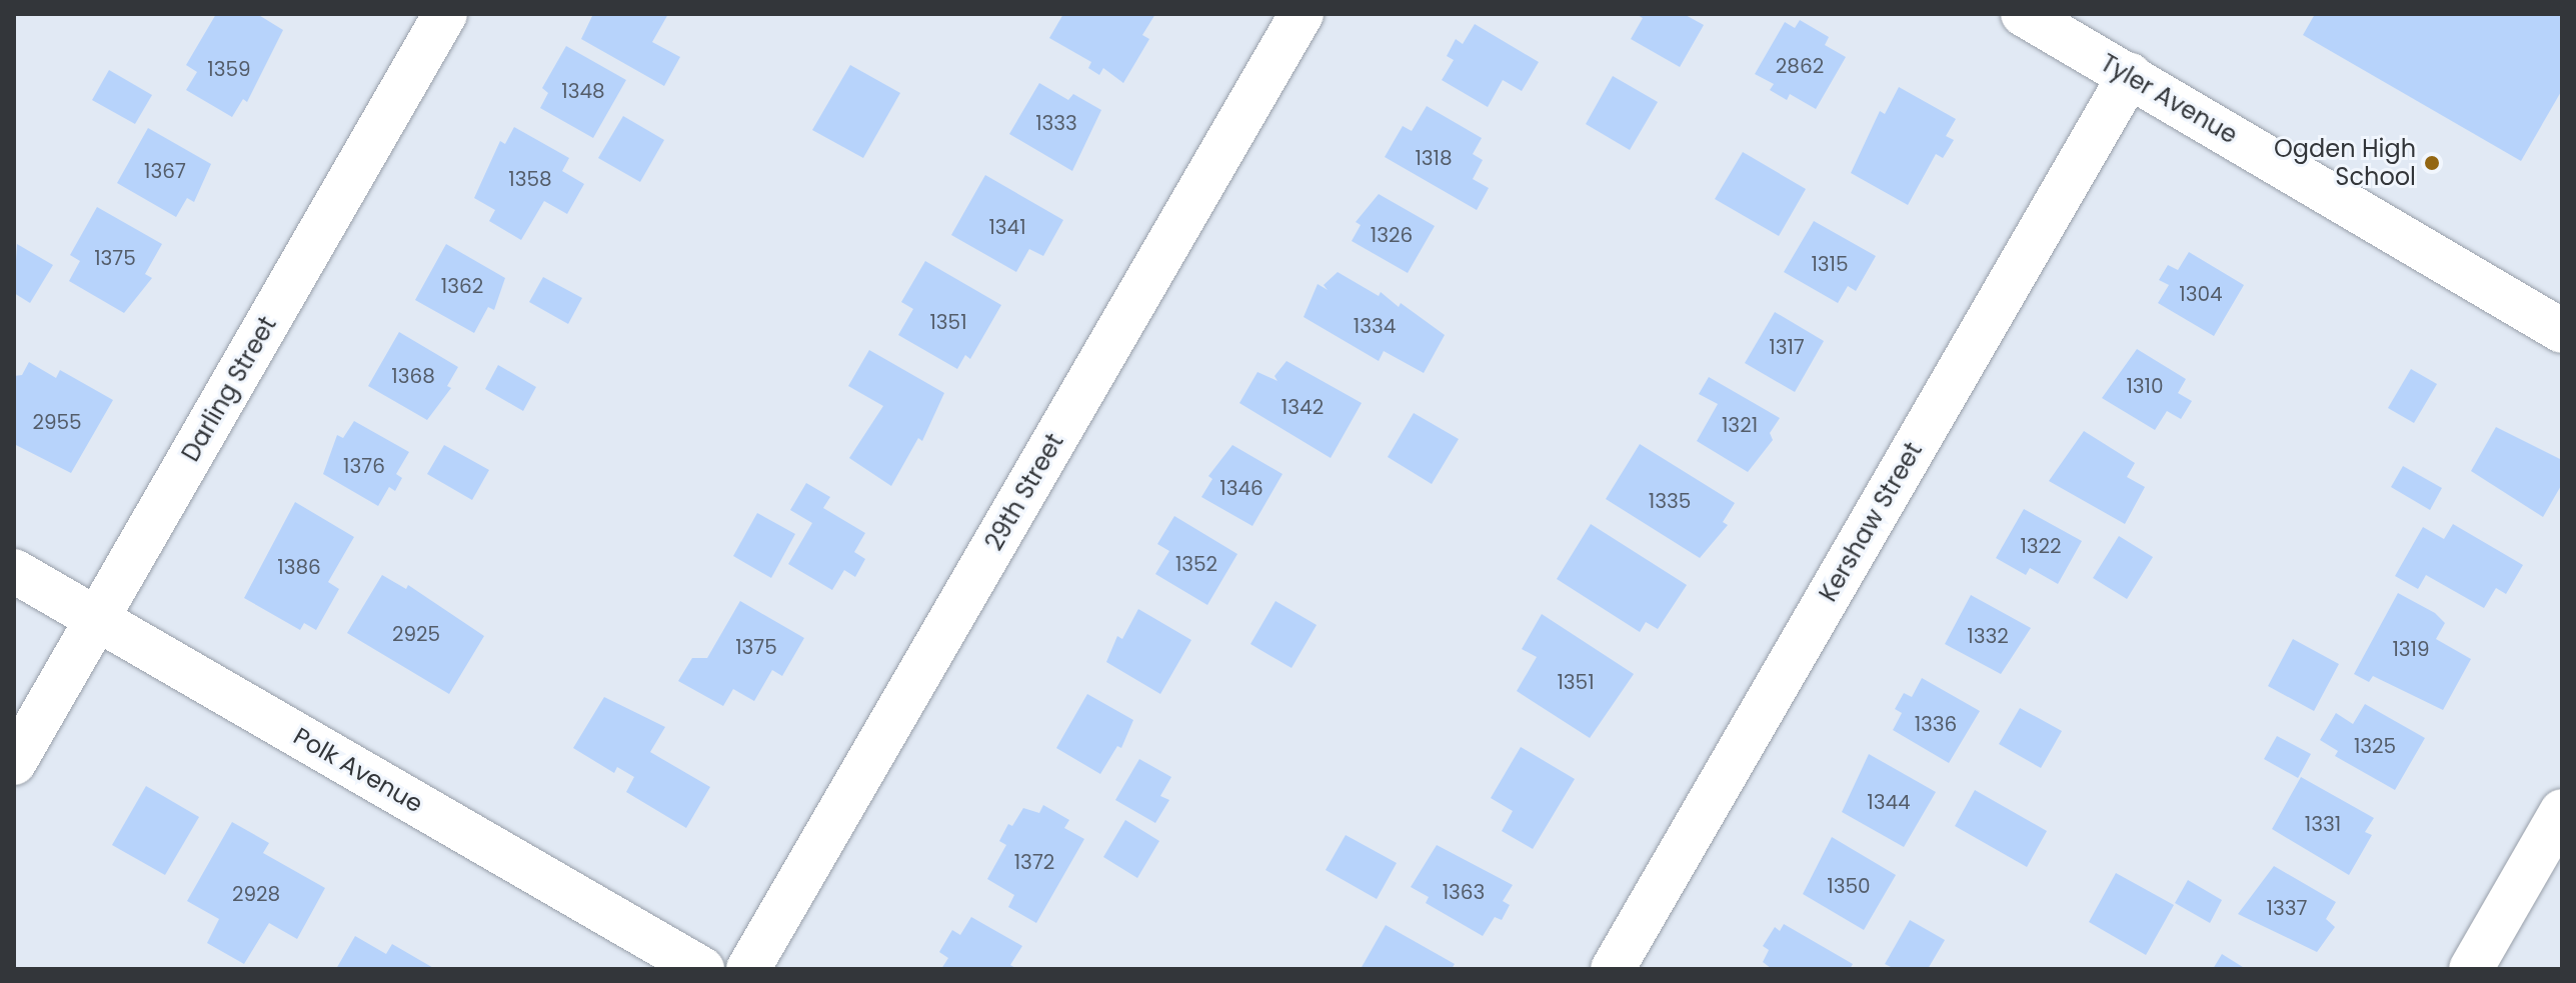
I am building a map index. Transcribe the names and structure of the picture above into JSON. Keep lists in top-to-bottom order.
{
  "streets": {
    "street": [
      "Tyler Avenue",
      "Darling Street",
      "29th Street",
      "Kershaw Street",
      "Polk Avenue"
    ]
  },
  "crossings": [
    ["Tyler Avenue", "Kershaw Street"],
    ["Darling Street", "Polk Avenue"]
  ],
  "places": ["Ogden High School"],
  "house_numbers": [
    "2862",
    "1359",
    "1348",
    "1333",
    "1318",
    "1367",
    "1358",
    "1341",
    "1326",
    "1375",
    "1315",
    "1362",
    "1304",
    "1351",
    "1334",
    "1317",
    "1368",
    "1310",
    "1342",
    "2955",
    "1321",
    "1376",
    "1346",
    "1335",
    "1322",
    "1352",
    "1386",
    "2925",
    "1332",
    "1375",
    "1319",
    "1351",
    "1336",
    "1325",
    "1344",
    "1331",
    "1372",
    "1350",
    "1363",
    "2928",
    "1337"
  ]
}
